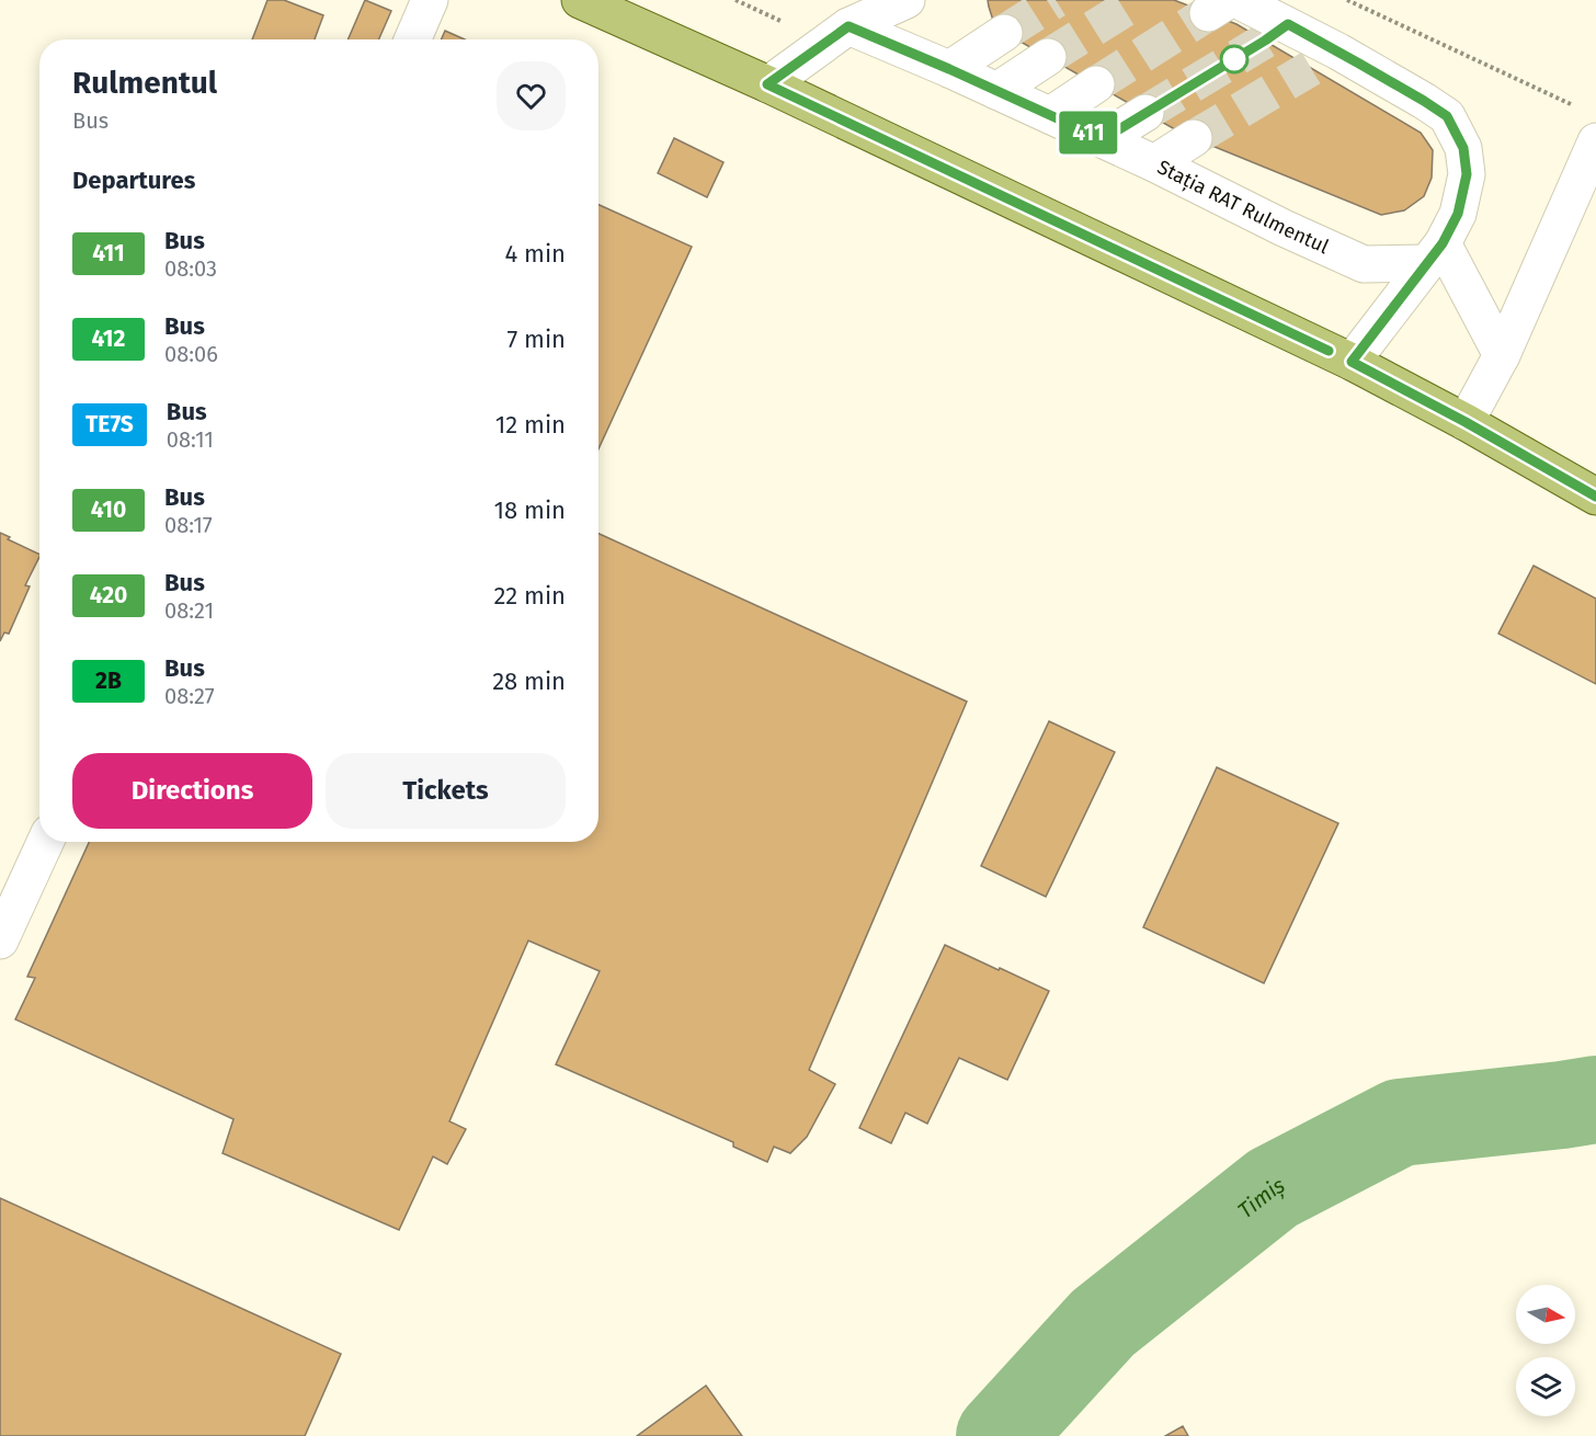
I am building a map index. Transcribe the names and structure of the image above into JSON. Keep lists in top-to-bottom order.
{
  "streets": {
    "street": ["Stația RAT Rulmentul"]
  },
  "water": ["Timiș"],
  "lines": ["bus line 411"],
  "north": "right",
  "page": {
    "on_map": "411",
    "heading": [
      ["Rulmentul", "Bus"],
      "Departures"
    ],
    "list": [
      {
        "mark": "411",
        "name": "Bus",
        "note": "08:03",
        "value": "4 min"
      },
      {
        "mark": "412",
        "name": "Bus",
        "note": "08:06",
        "value": "7 min"
      },
      {
        "mark": "TE7S",
        "name": "Bus",
        "note": "08:11",
        "value": "12 min"
      },
      {
        "mark": "410",
        "name": "Bus",
        "note": "08:17",
        "value": "18 min"
      },
      {
        "mark": "420",
        "name": "Bus",
        "note": "08:21",
        "value": "22 min"
      },
      {
        "mark": "2B",
        "name": "Bus",
        "note": "08:27",
        "value": "28 min"
      }
    ],
    "buttons": ["Directions", "Tickets"]
  }
}
